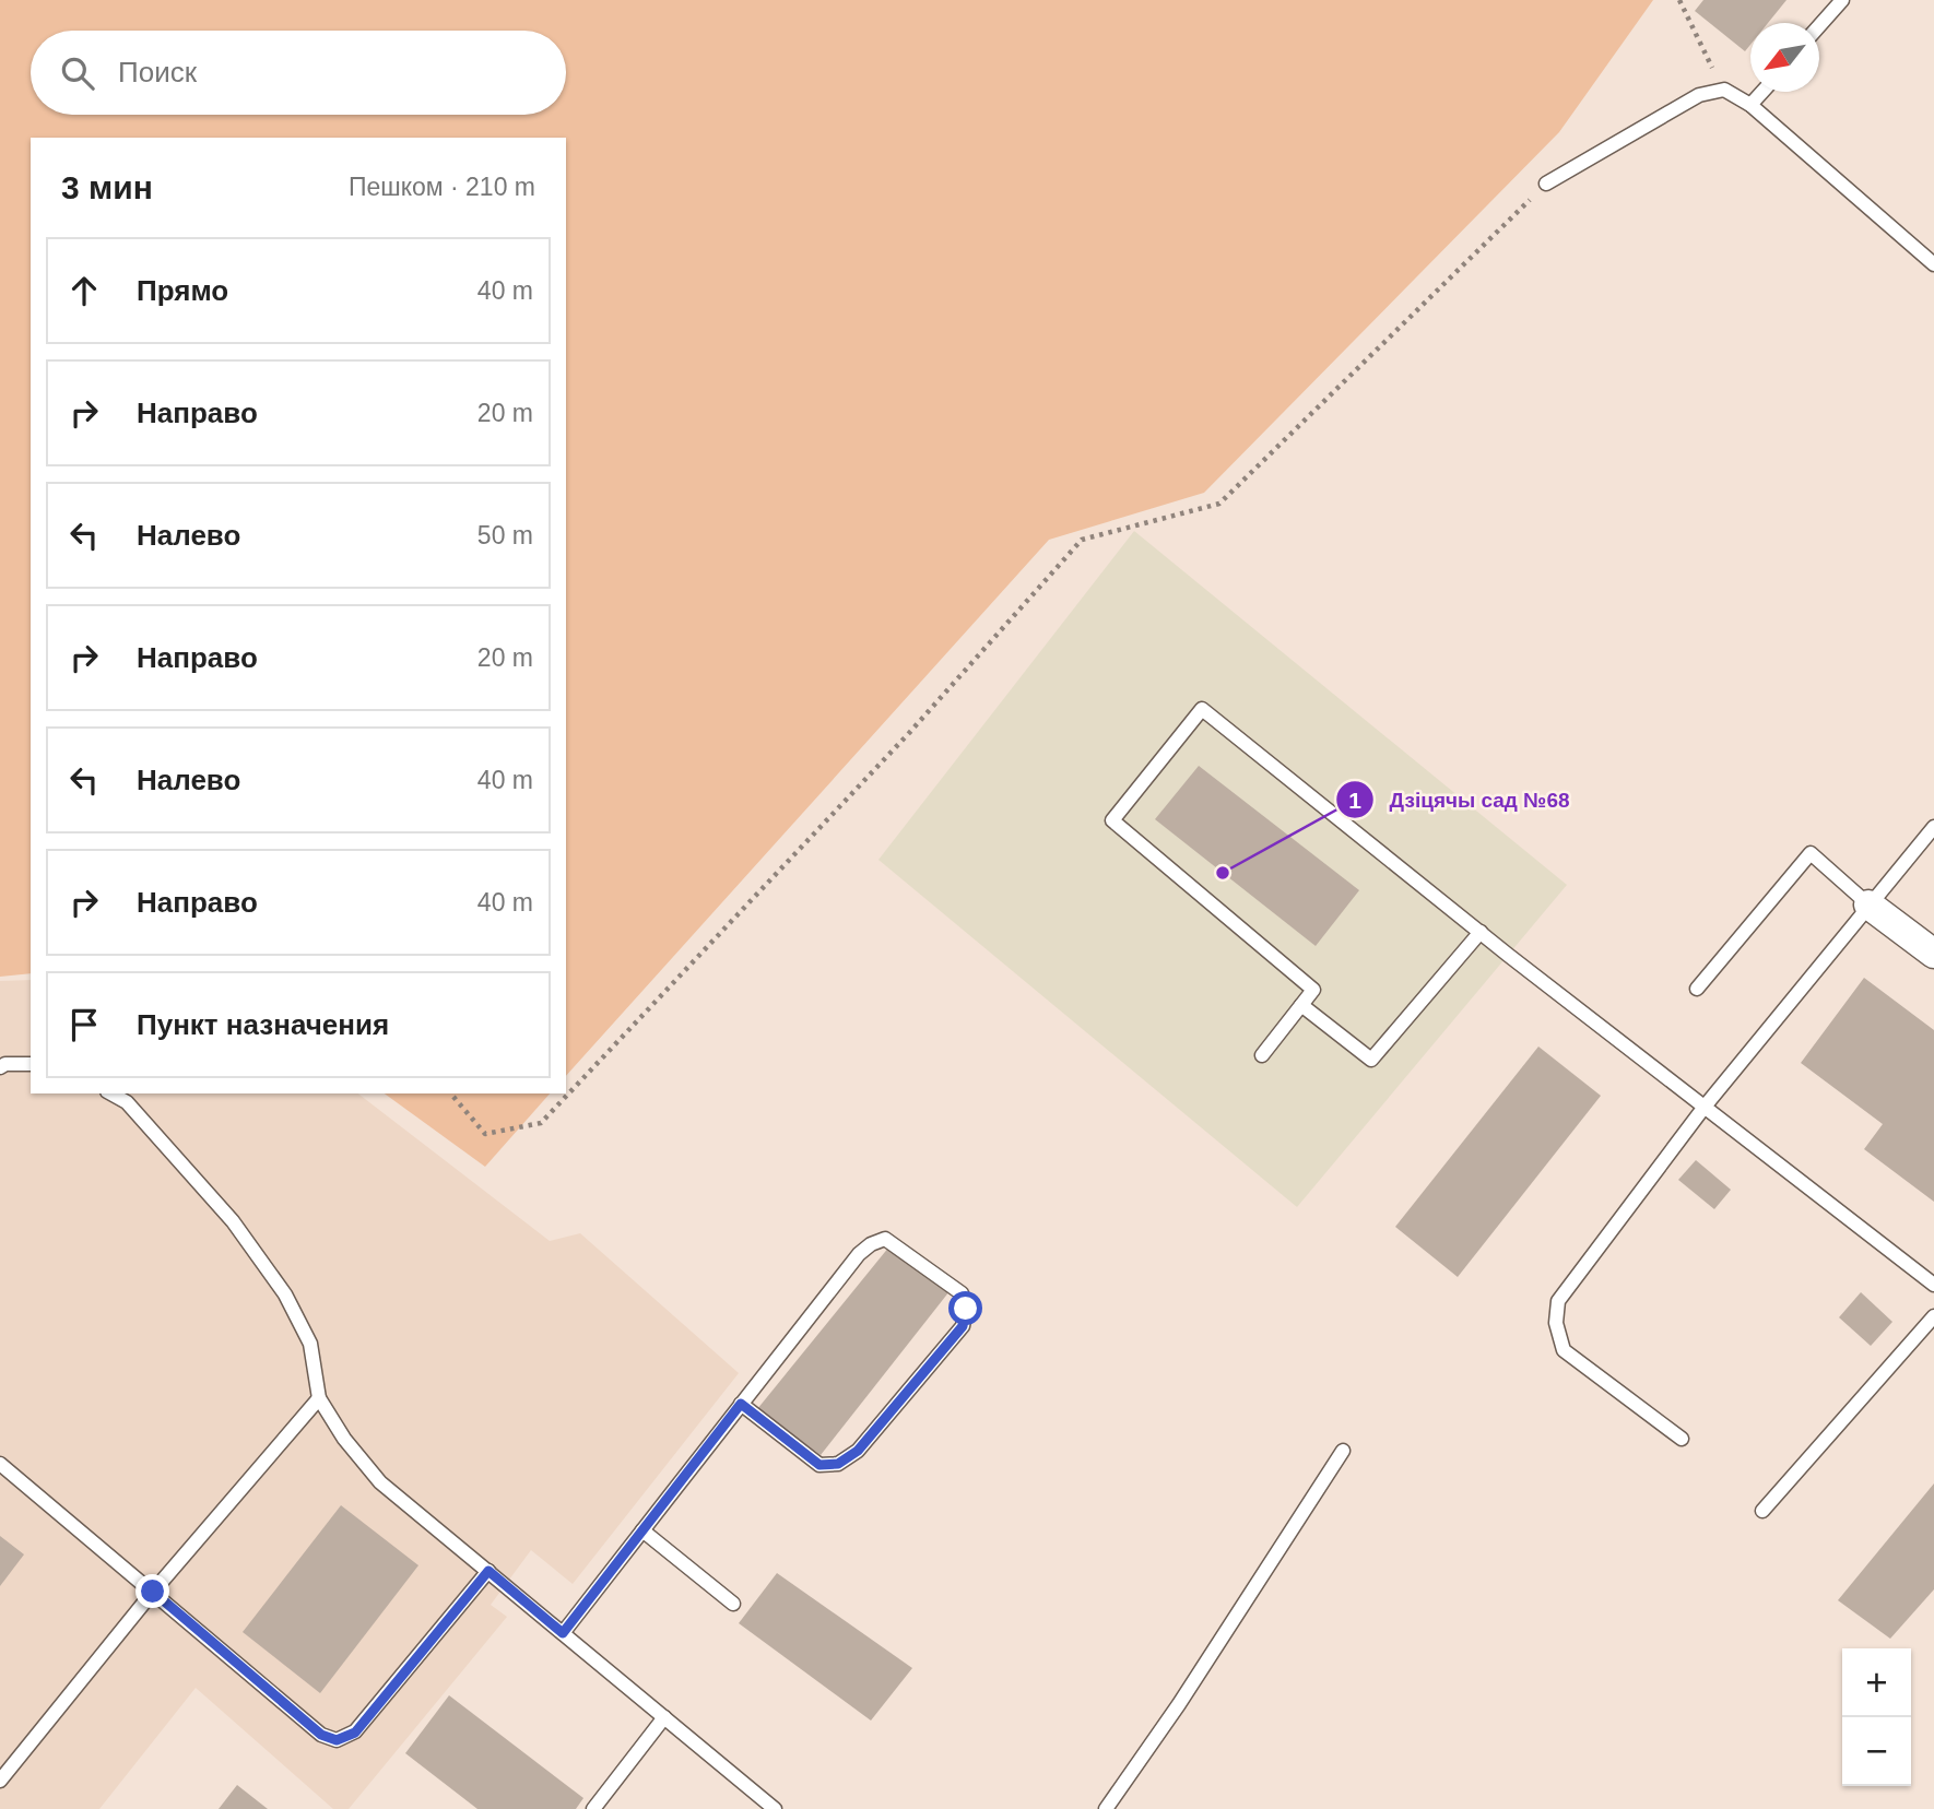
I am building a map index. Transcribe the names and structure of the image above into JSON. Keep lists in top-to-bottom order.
{
  "places": ["Дзіцячы сад №68"],
  "north": "bottom left",
  "page": {
    "search": "Поиск",
    "heading": ["3 мин", "Пешком · 210 m"],
    "list": [
      ["Прямо", "40 m"],
      ["Направо", "20 m"],
      ["Налево", "50 m"],
      ["Направо", "20 m"],
      ["Налево", "40 m"],
      ["Направо", "40 m"],
      "Пункт назначения"
    ],
    "map_buttons": ["+", "−"]
  }
}
